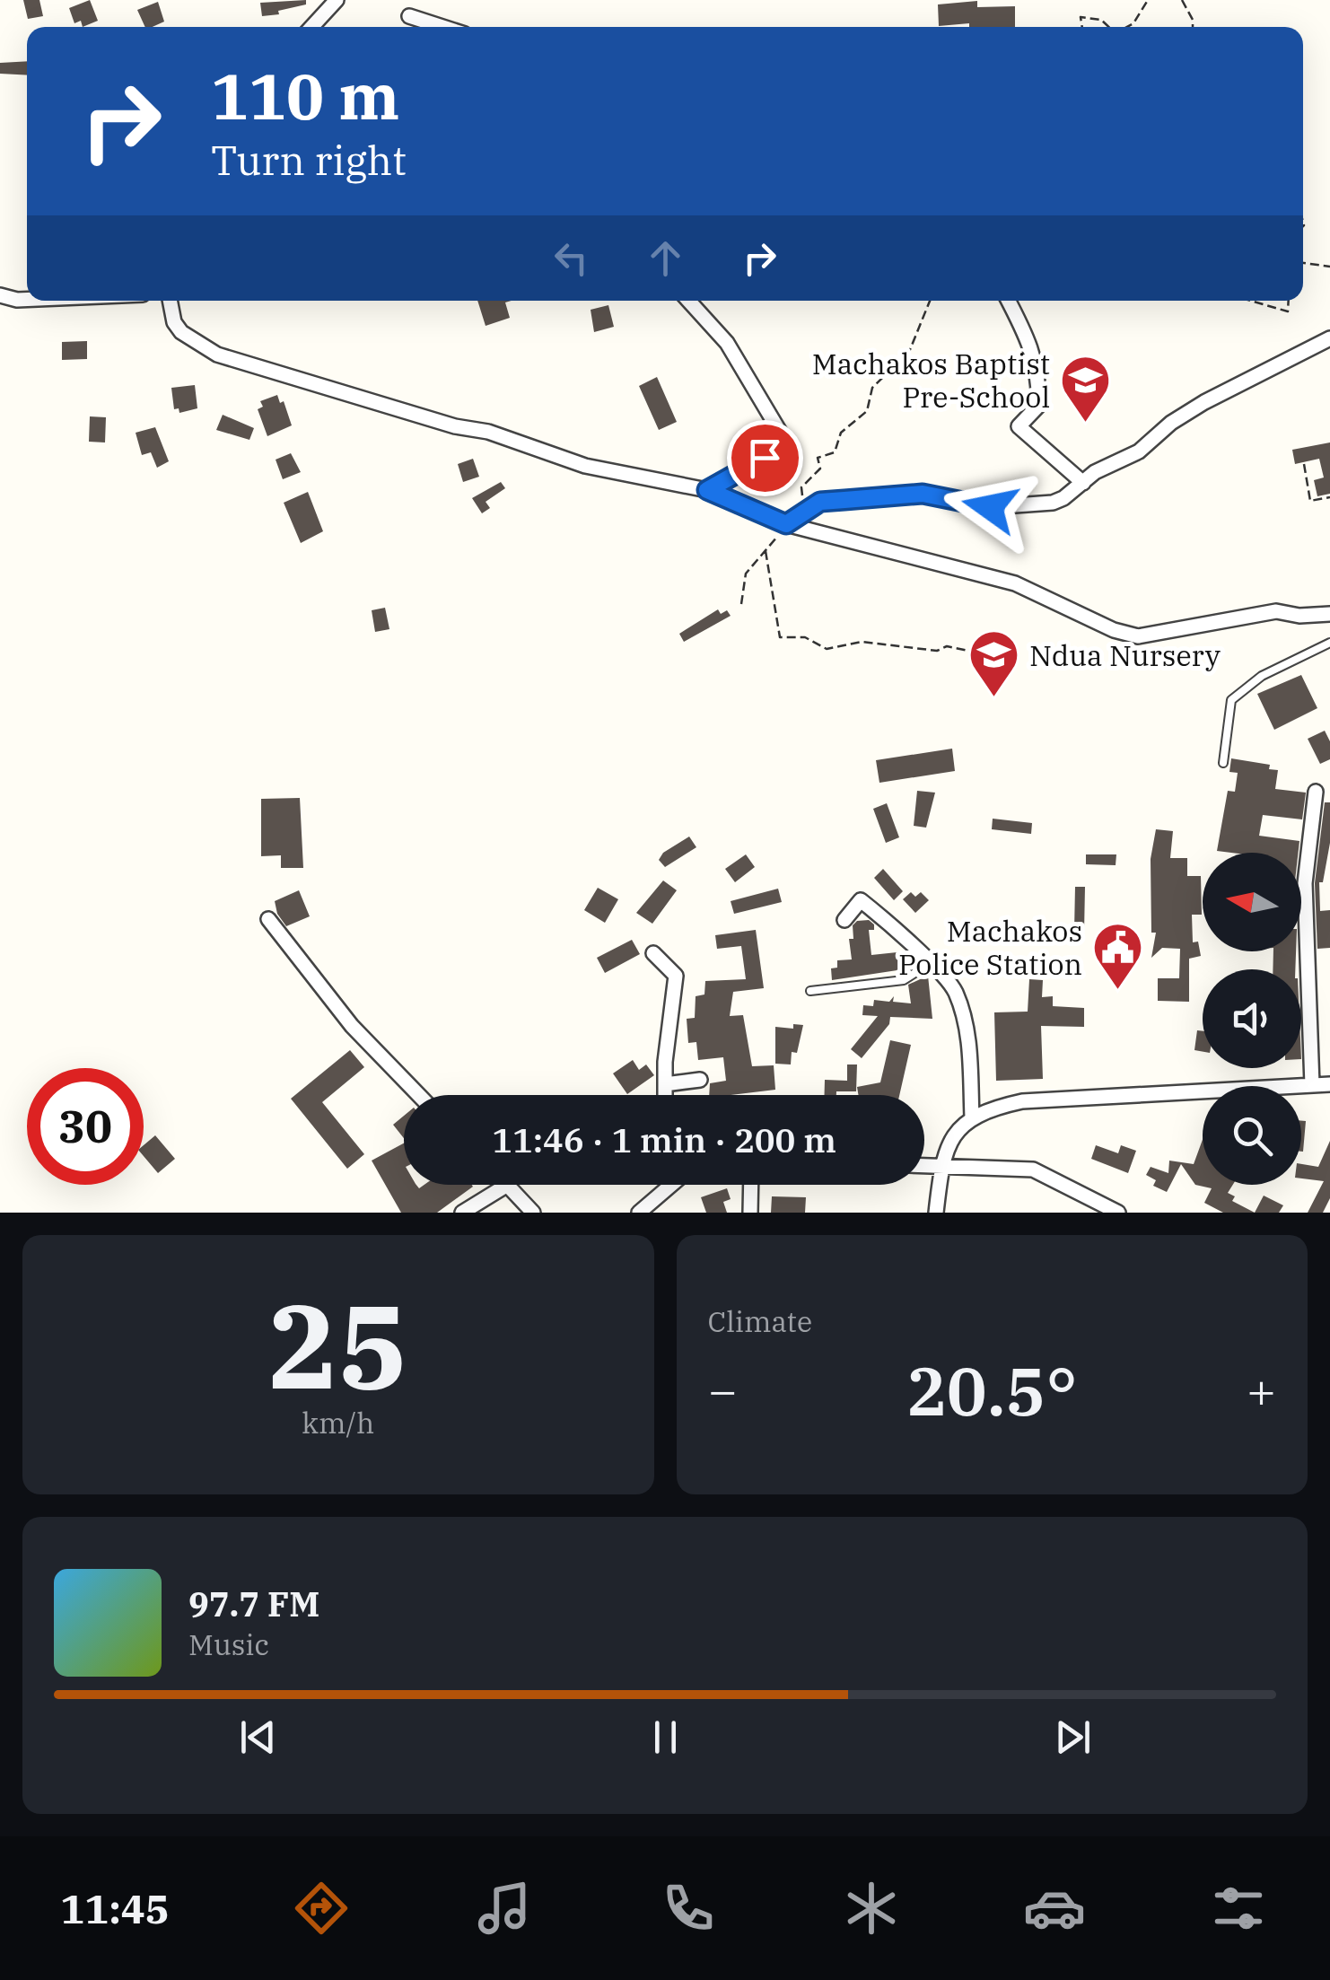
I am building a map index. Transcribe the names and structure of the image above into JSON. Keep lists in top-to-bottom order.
{
  "places": {
    "school or university": ["Machakos Baptist Pre-School", "Ndua Nursery"],
    "public building": ["Machakos Police Station"]
  },
  "north": "left",
  "page": {
    "turn": ["110 m", "Turn right"],
    "limit": "30",
    "trip": "11:46 · 1 min · 200 m",
    "tile": [
      ["25", "km/h"],
      "Climate"
    ],
    "heat": ["−", "20.5°", "+"],
    "song": ["97.7 FM", "Music"],
    "tabs": "11:45"
  }
}
